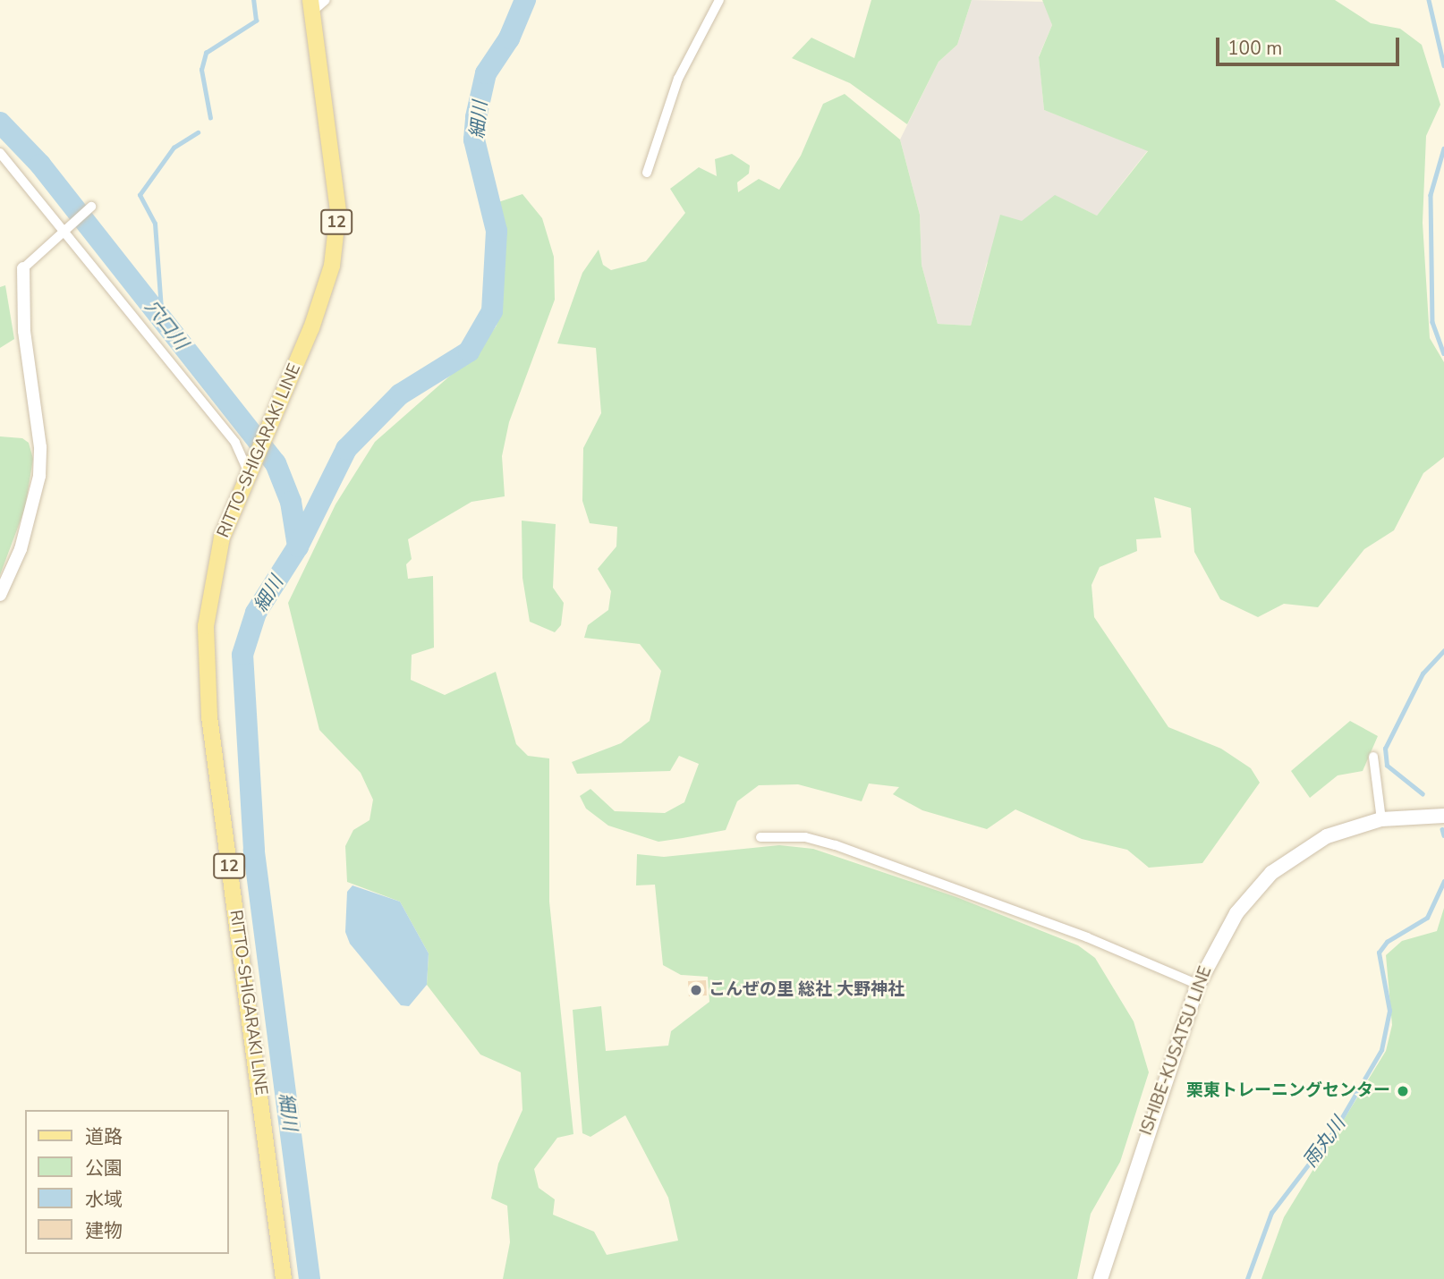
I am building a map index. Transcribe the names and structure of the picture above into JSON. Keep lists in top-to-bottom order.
{
  "streets": {
    "main road": ["12", "RITTO-SHIGARAKI LINE", "ISHIBE-KUSATSU LINE"]
  },
  "water": ["細川", "穴口川", "雨丸川"],
  "places": ["こんぜの里 総社 大野神社", "栗東トレーニングセンター"],
  "legend": [
    "道路",
    "公園",
    "水域",
    "建物"
  ],
  "scale_bar": "100 m"
}
